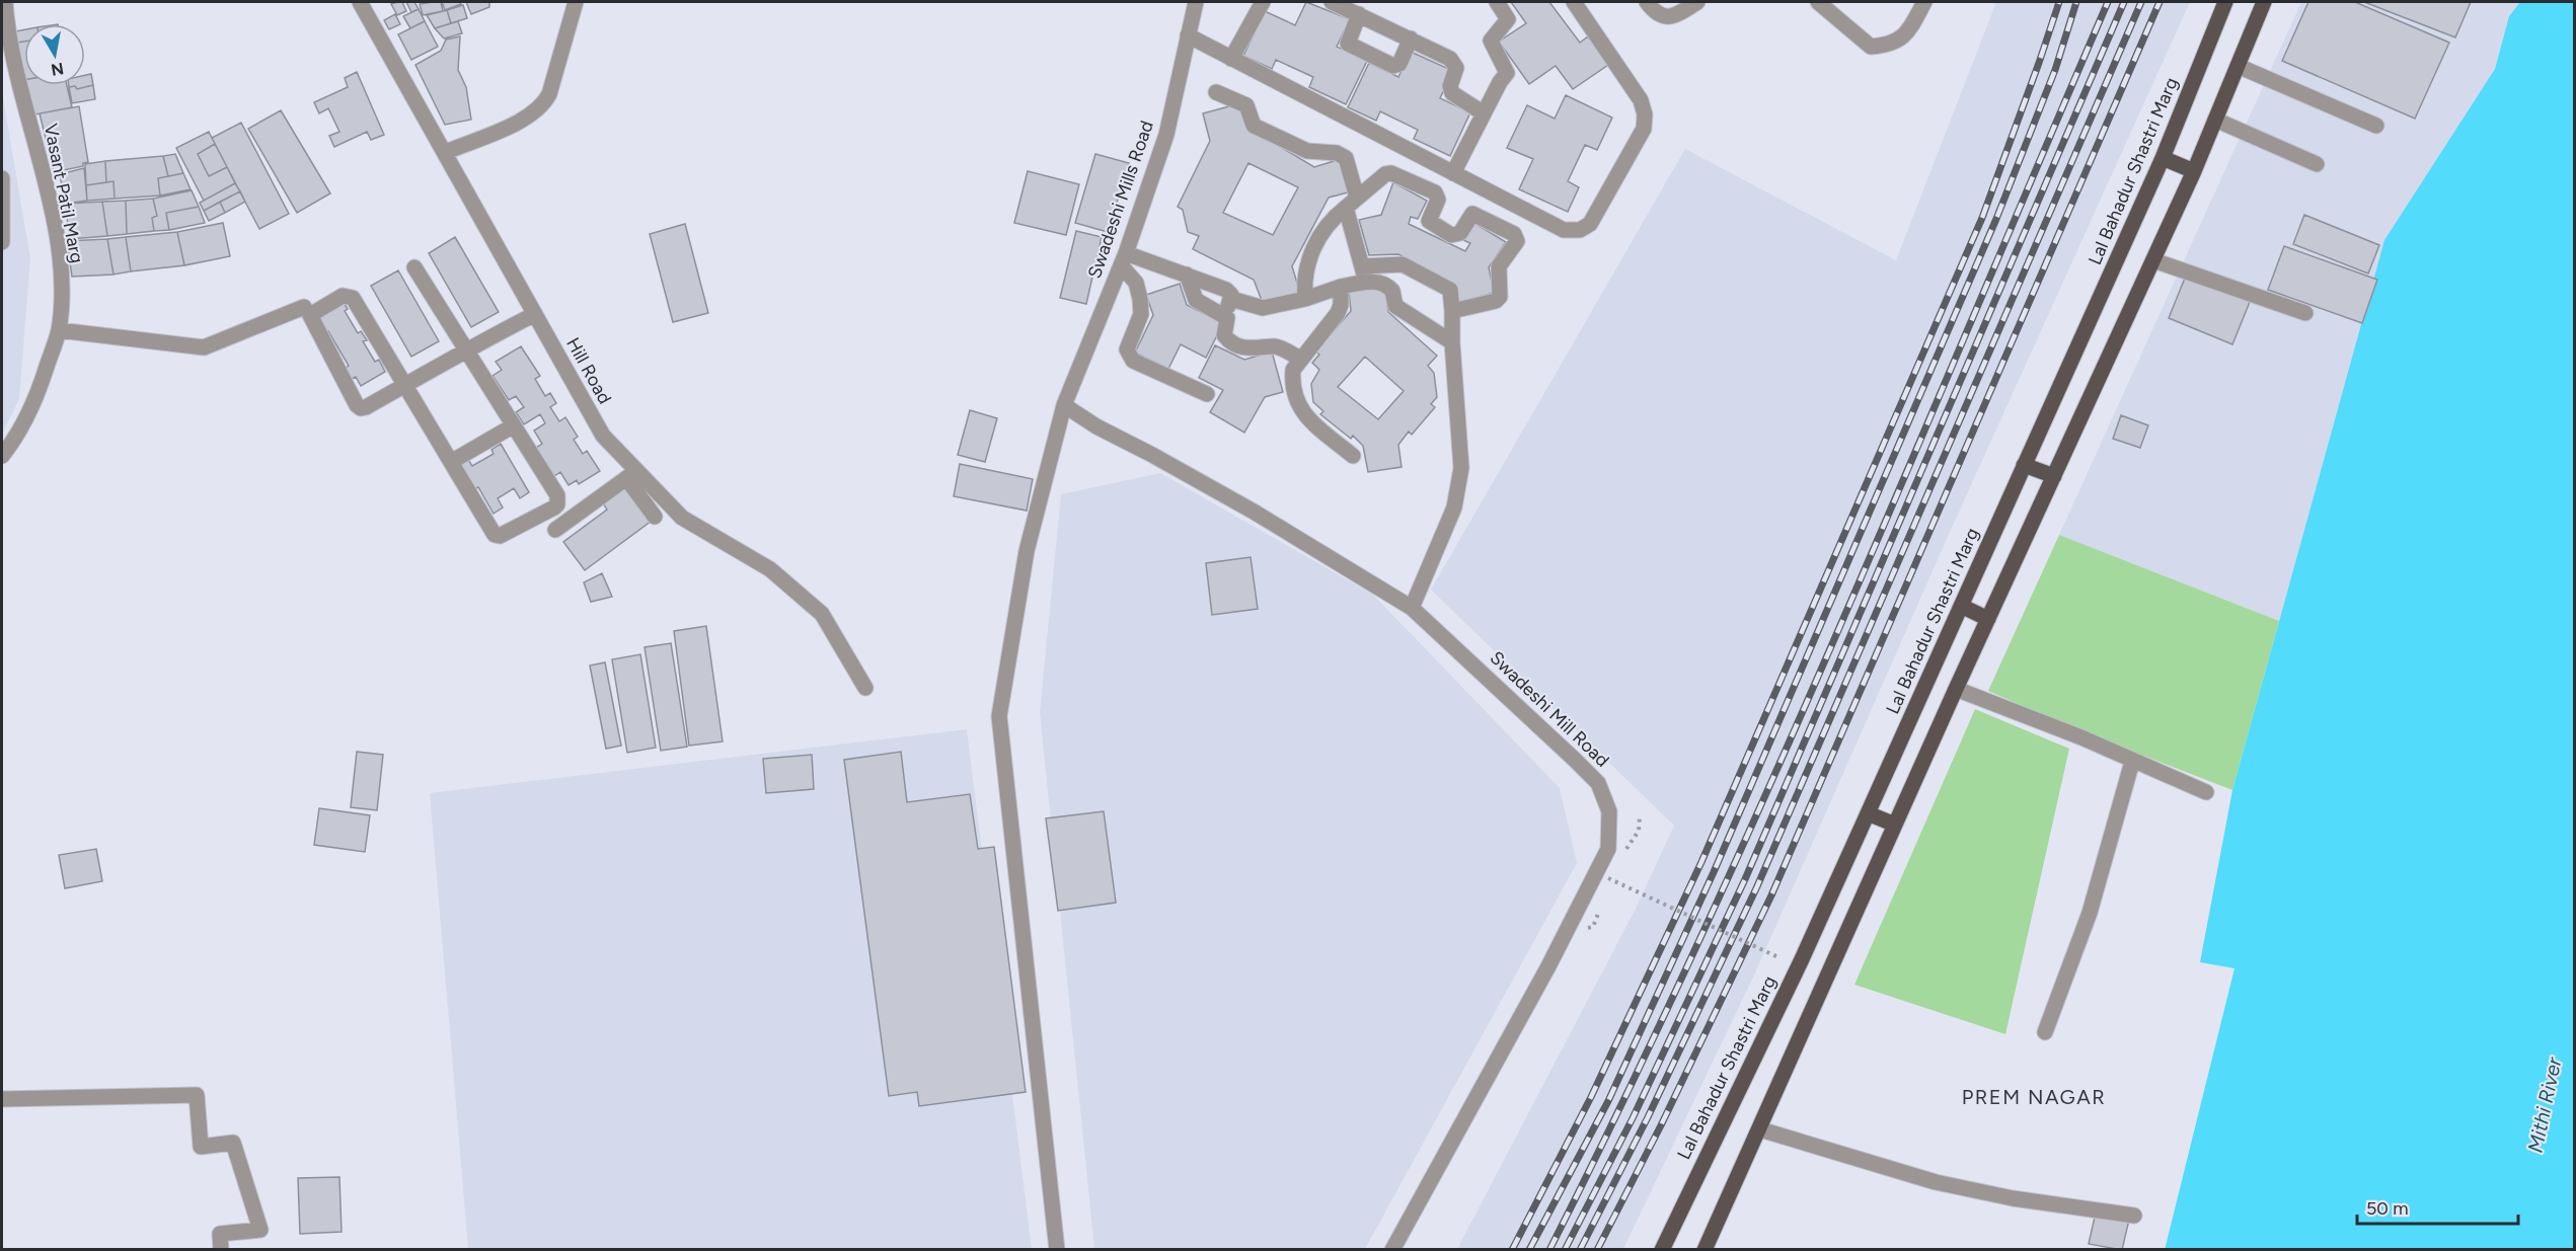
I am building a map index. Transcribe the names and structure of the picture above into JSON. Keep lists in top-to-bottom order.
{
  "streets": {
    "main road": ["Lal Bahadur Shastri Marg"],
    "street": [
      "Vasant Patil Marg",
      "Swadeshi Mills Road",
      "Hill Road",
      "Swadeshi Mill Road"
    ]
  },
  "crossings": [
    ["Swadeshi Mills Road", "Swadeshi Mill Road"]
  ],
  "districts": ["PREM NAGAR"],
  "water": ["Mithi River"],
  "scale_bar": "50 m",
  "north": "bottom"
}
